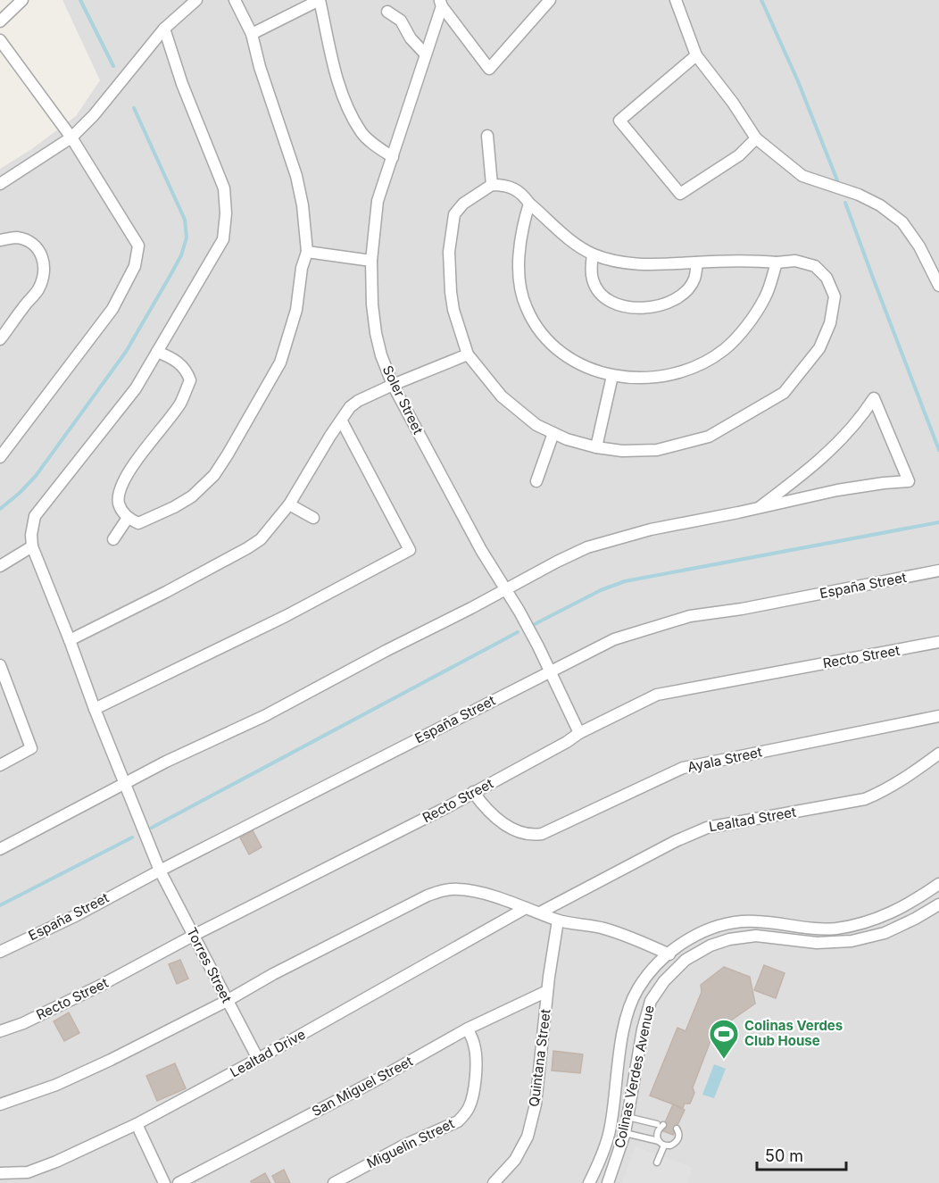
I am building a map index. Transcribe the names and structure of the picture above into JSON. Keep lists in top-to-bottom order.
{
  "streets": {
    "street": [
      "Soler Street",
      "España Street",
      "Recto Street",
      "Ayala Street",
      "Lealtad Street",
      "Torres Street",
      "Lealtad Drive",
      "Quintana Street",
      "Colinas Verdes Avenue",
      "San Miguel Street",
      "Miguelin Street"
    ]
  },
  "crossings": [
    ["Soler Street", "España Street"],
    ["Soler Street", "Recto Street"],
    ["España Street", "Torres Street"],
    ["Recto Street", "Ayala Street"],
    ["Recto Street", "Torres Street"],
    ["Torres Street", "Lealtad Drive"],
    ["Quintana Street", "San Miguel Street"],
    ["San Miguel Street", "Miguelin Street"]
  ],
  "places": {
    "sports": ["Colinas Verdes Club House"]
  },
  "scale_bar": "50 m"
}
